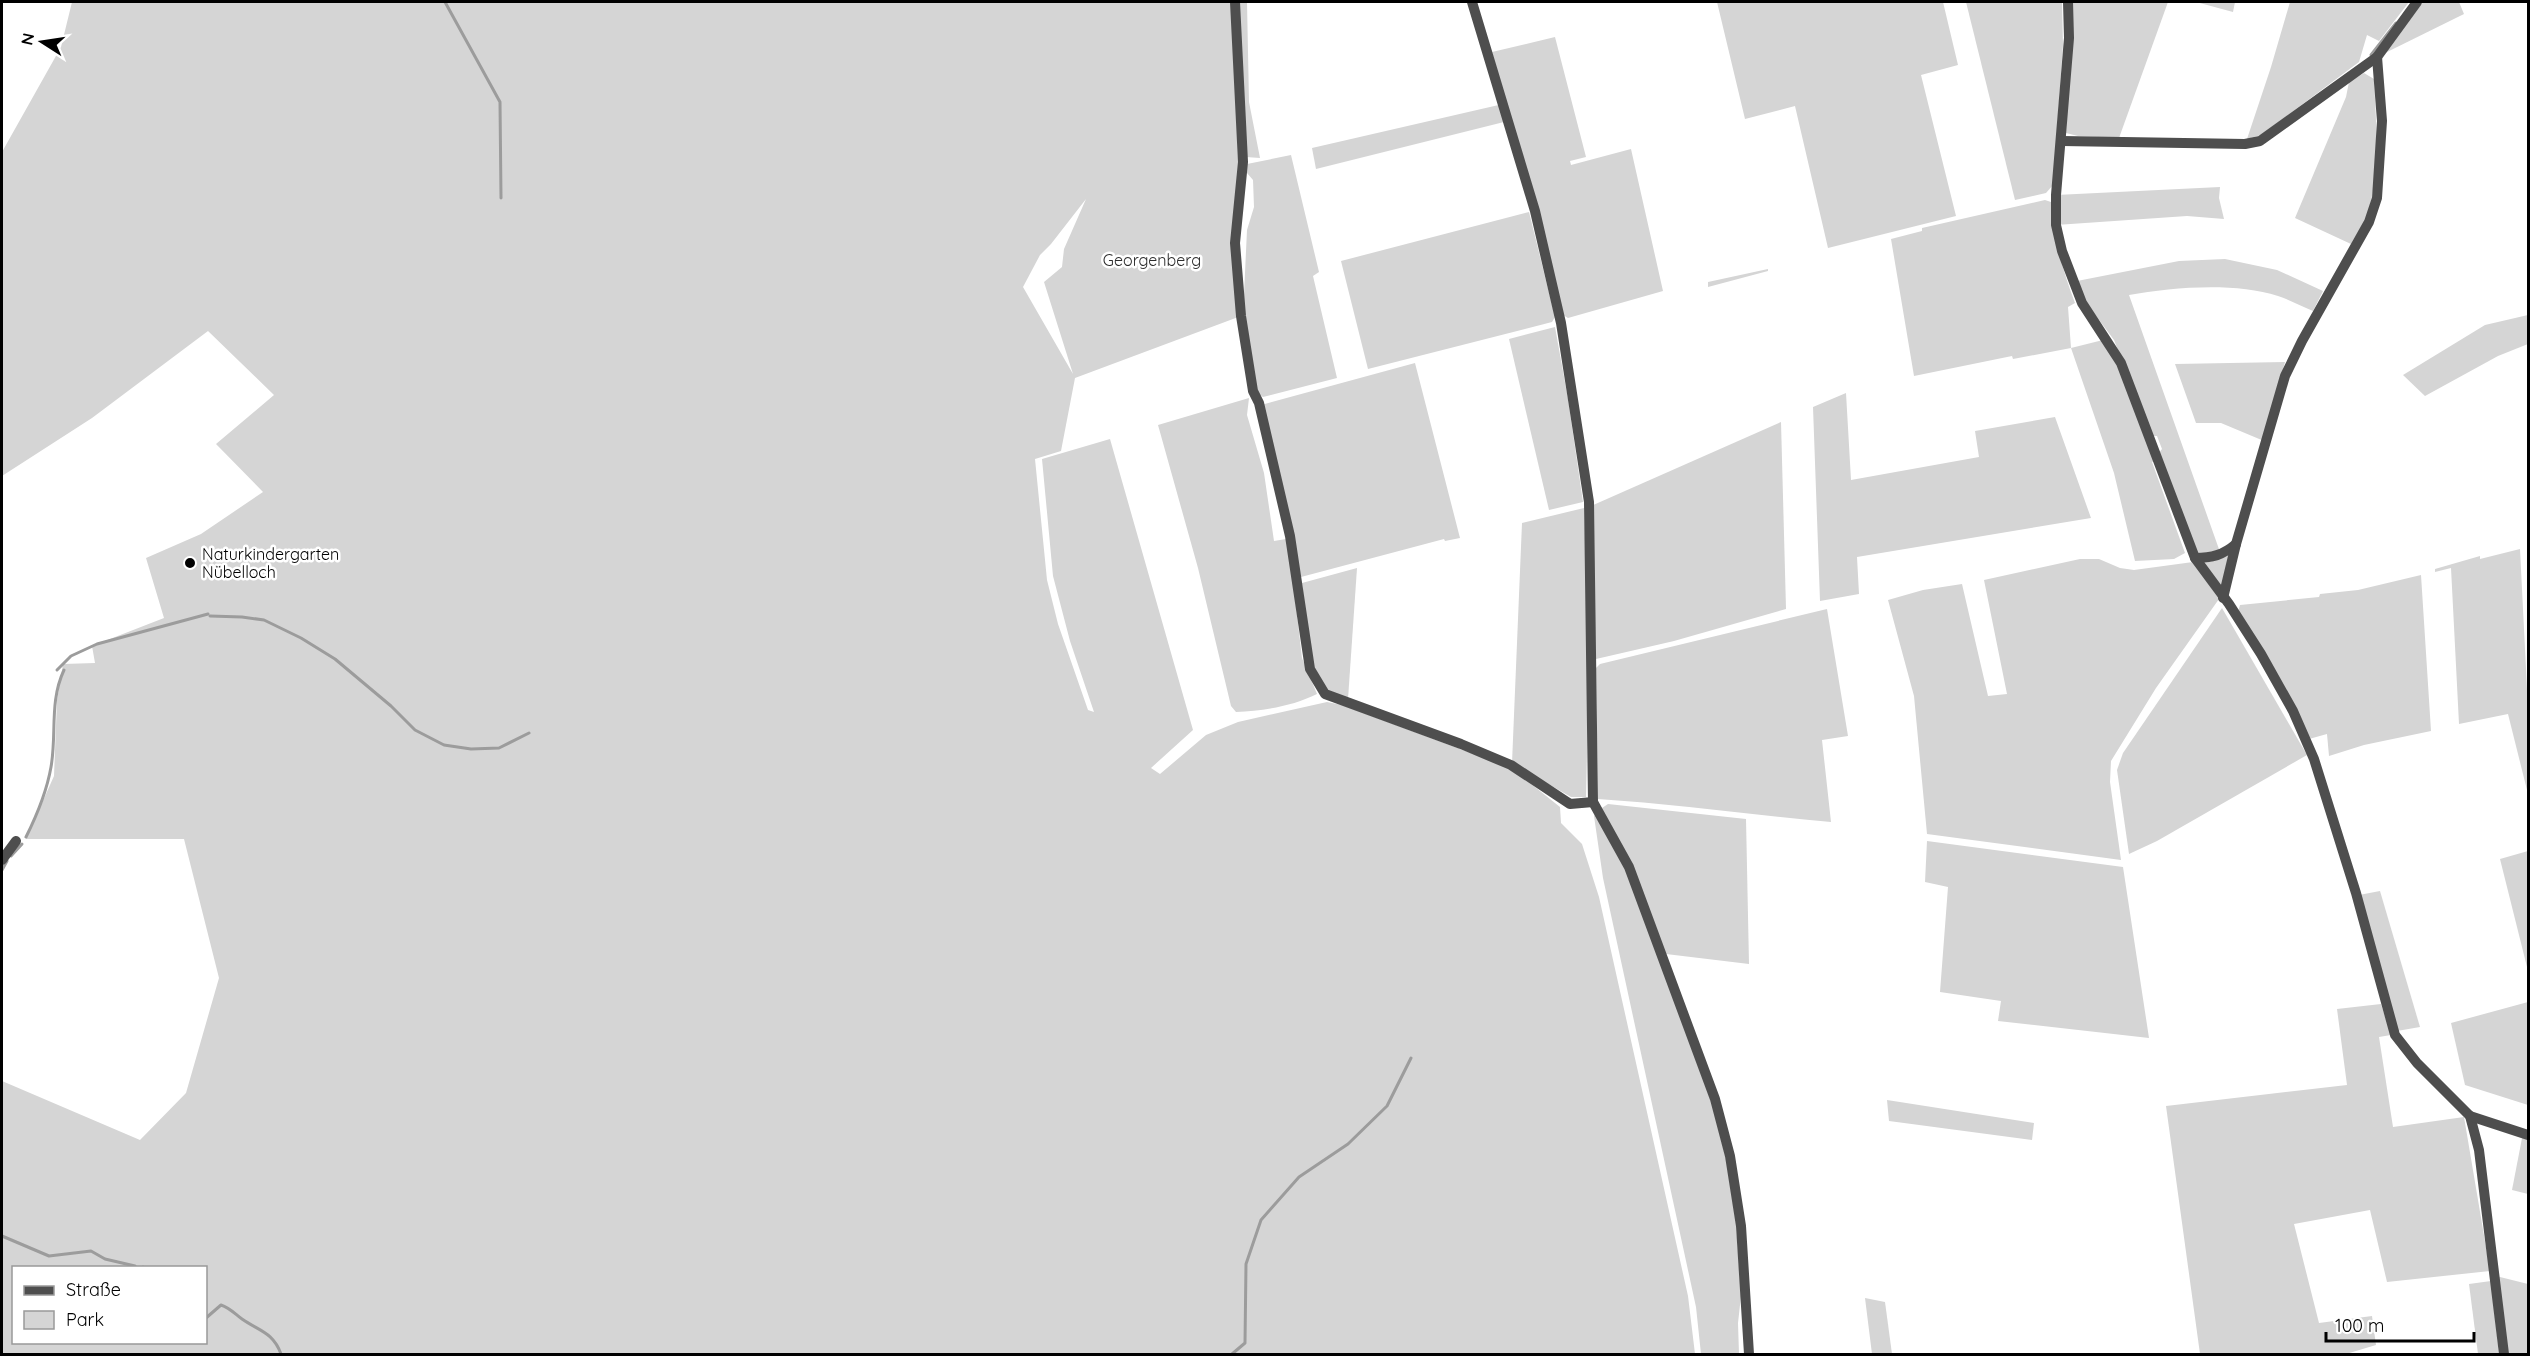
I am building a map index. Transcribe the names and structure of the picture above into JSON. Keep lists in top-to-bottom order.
{
  "parks": ["Georgenberg"],
  "places": ["Naturkindergarten Nübelloch"],
  "legend": ["Straße", "Park"],
  "scale_bar": "100 m",
  "north": "left"
}
